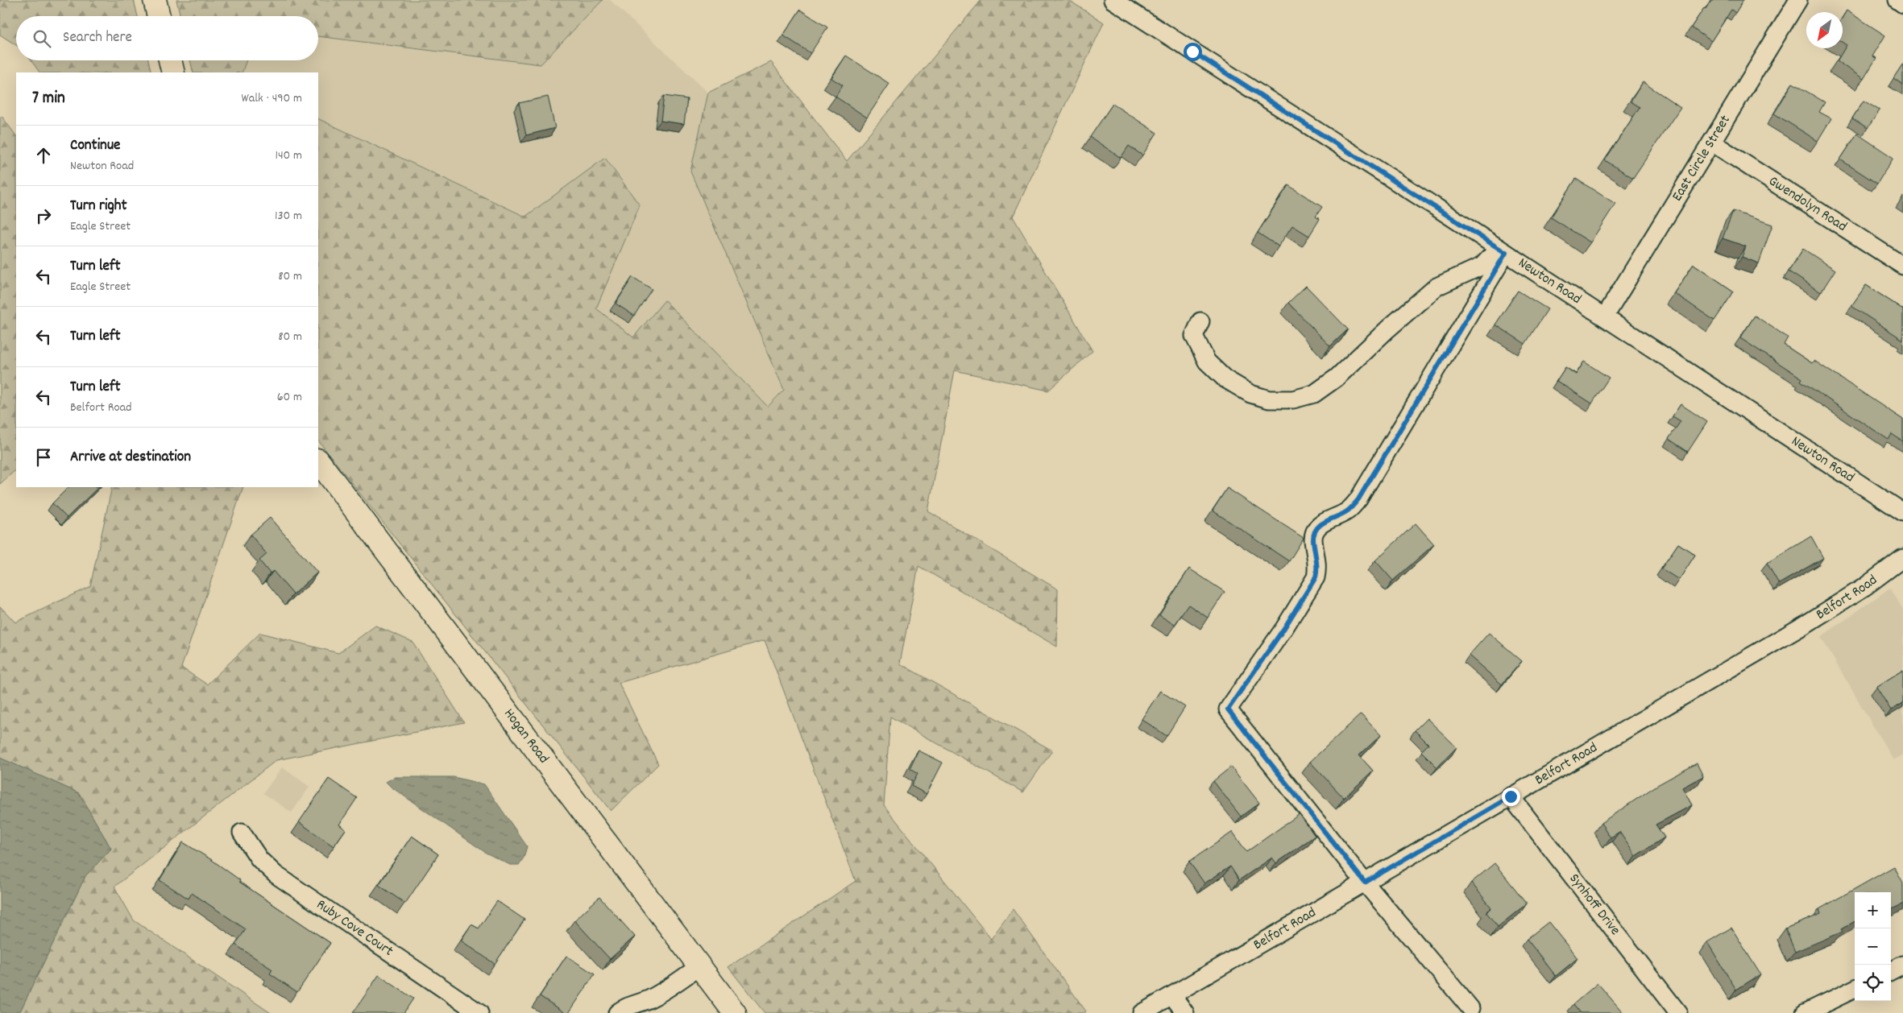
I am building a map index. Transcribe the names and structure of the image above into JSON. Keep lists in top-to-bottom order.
{
  "streets": {
    "main road": ["Hogan Road"],
    "street": [
      "East Circle Street",
      "Gwendolyn Road",
      "Newton Road",
      "Belfort Road",
      "Synhoff Drive",
      "Ruby Cove Court"
    ]
  },
  "crossings": [
    ["East Circle Street", "Gwendolyn Road"],
    ["East Circle Street", "Newton Road"],
    ["Belfort Road", "Synhoff Drive"]
  ],
  "north": "bottom left",
  "page": {
    "search": "Search here",
    "heading": ["7 min", "Walk · 490 m"],
    "list": [
      ["Continue", "Newton Road", "140 m"],
      ["Turn right", "Eagle Street", "130 m"],
      ["Turn left", "Eagle Street", "80 m"],
      ["Turn left", "80 m"],
      ["Turn left", "Belfort Road", "60 m"],
      "Arrive at destination"
    ],
    "map_buttons": ["+", "−"]
  }
}
